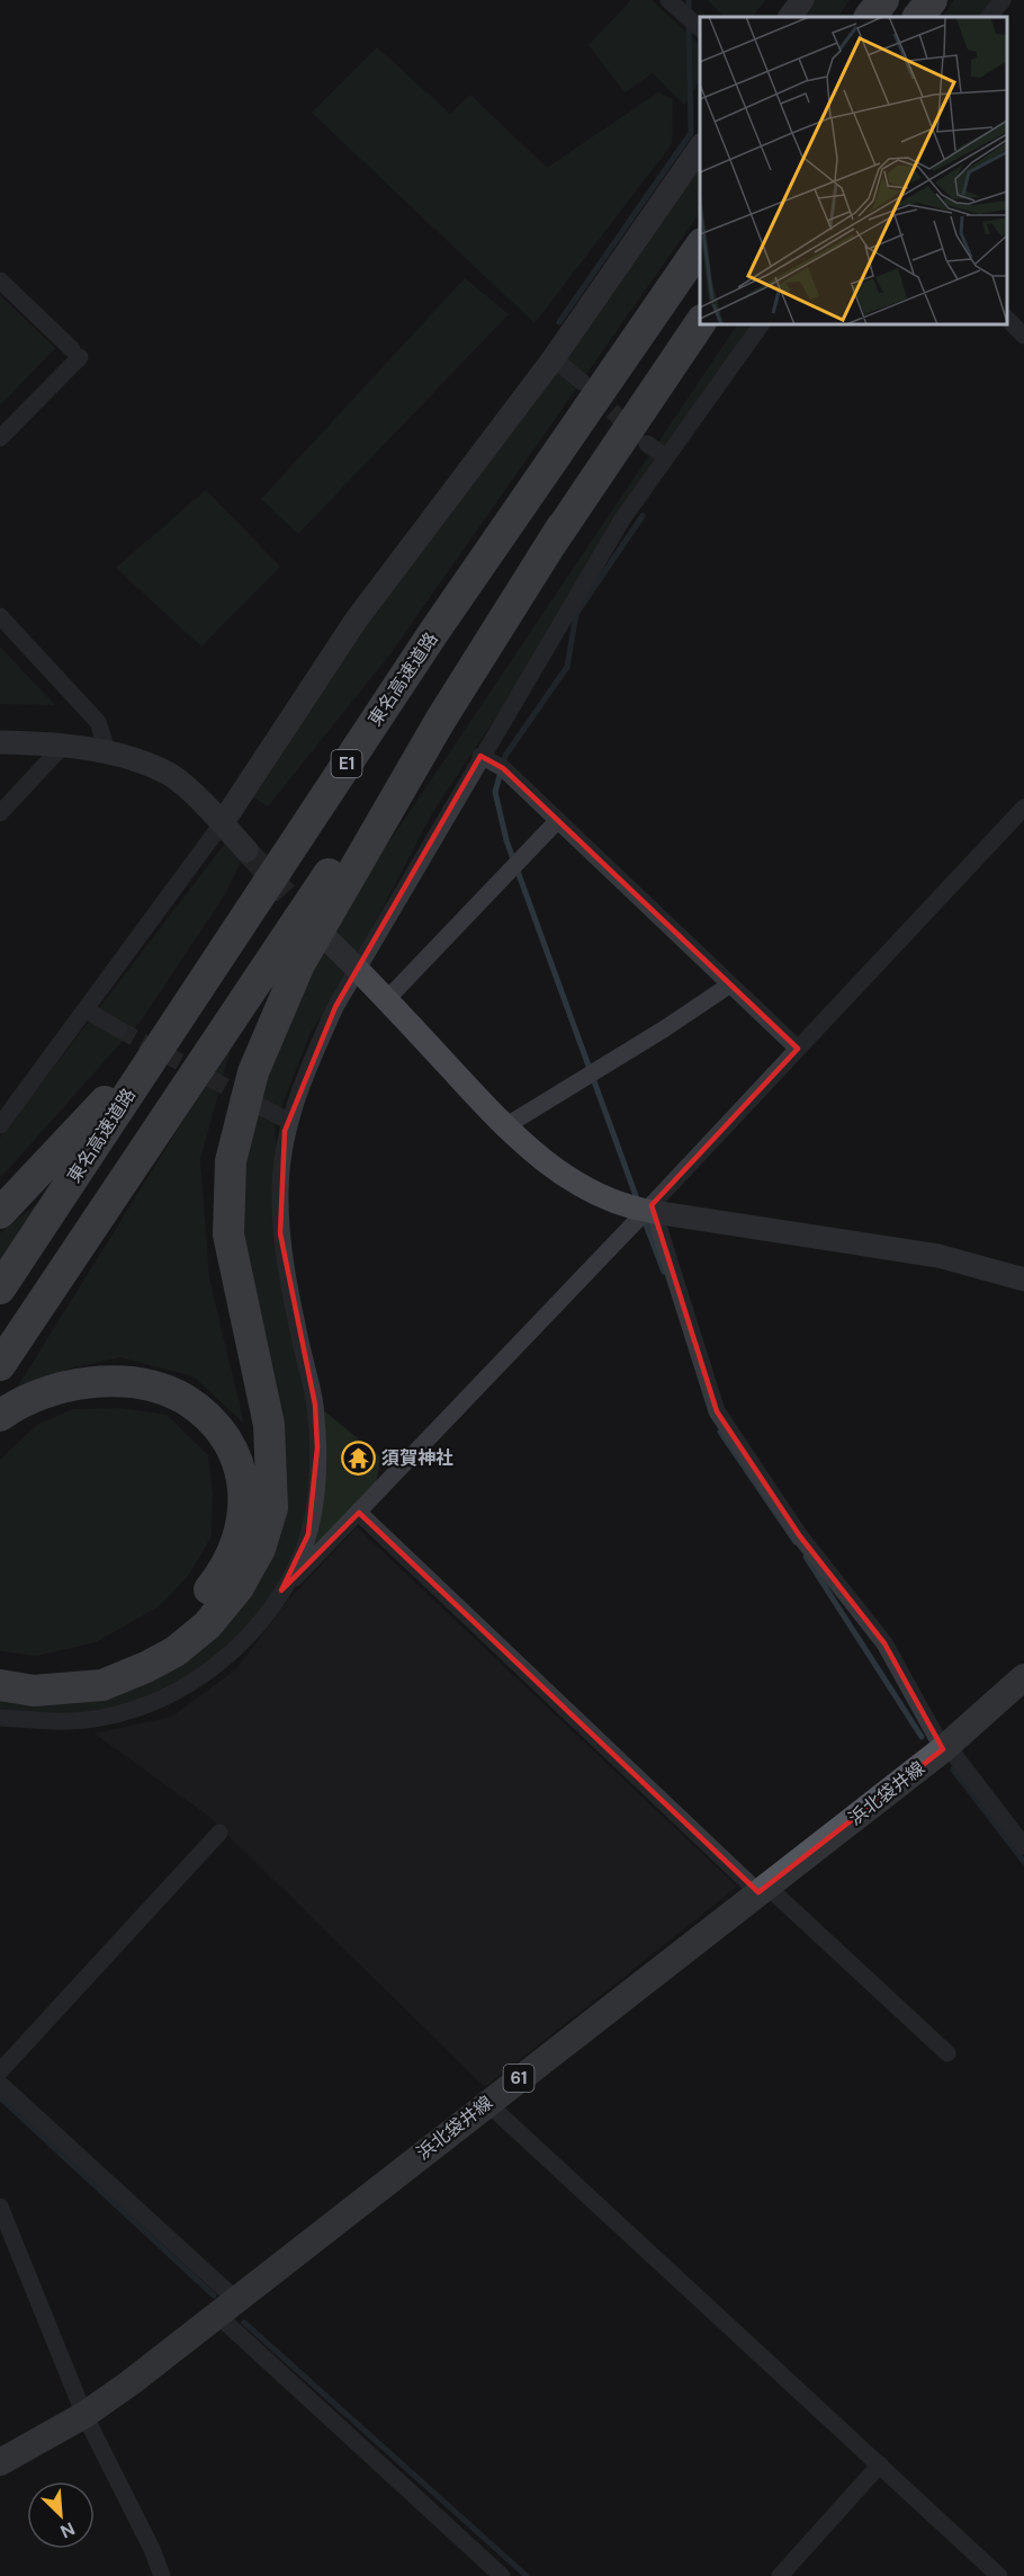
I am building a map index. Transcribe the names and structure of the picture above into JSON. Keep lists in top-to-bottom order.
{
  "streets": {
    "highway": ["東名高速道路", "E1"],
    "main road": ["浜北袋井線", "61"]
  },
  "places": {
    "temple": ["須賀神社"]
  },
  "north": "bottom right"
}
